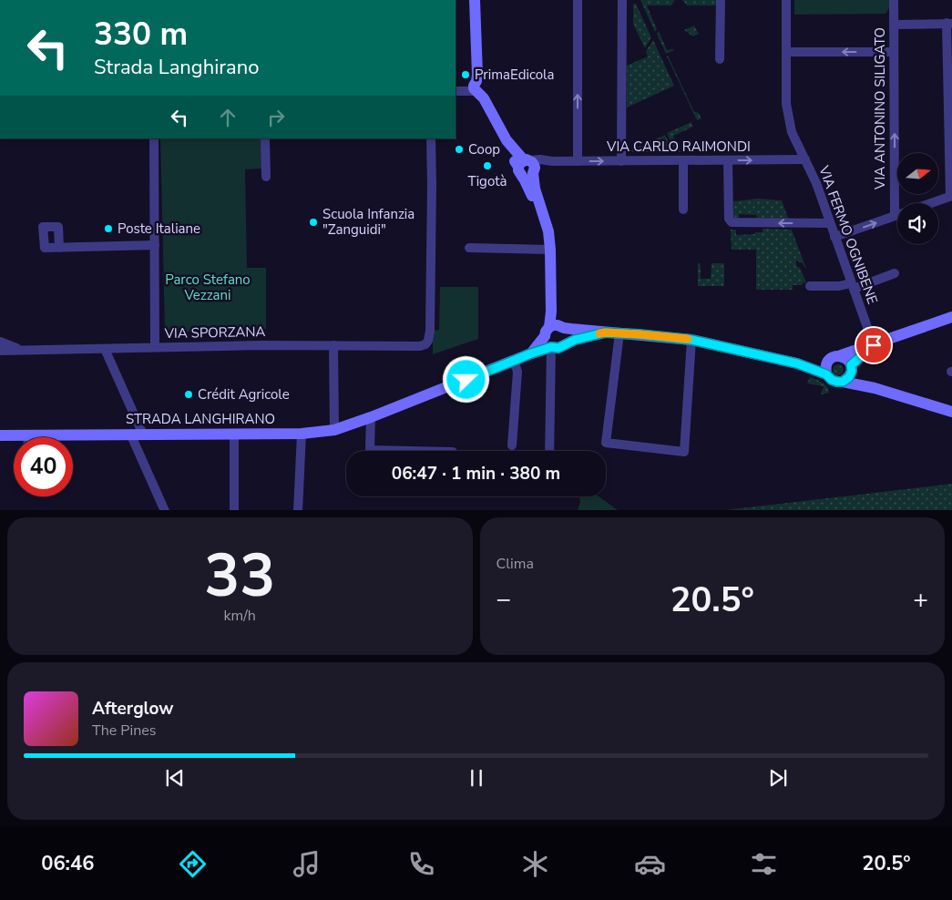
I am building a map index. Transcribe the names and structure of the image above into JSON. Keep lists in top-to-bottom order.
{
  "streets": {
    "street": [
      "VIA ANTONINO SILIGATO",
      "VIA CARLO RAIMONDI",
      "VIA FERMO OGNIBENE",
      "VIA SPORZANA",
      "STRADA LANGHIRANO"
    ]
  },
  "crossings": [
    ["VIA CARLO RAIMONDI", "VIA FERMO OGNIBENE"]
  ],
  "one_way": ["VIA CARLO RAIMONDI"],
  "parks": ["Parco Stefano Vezzani"],
  "places": [
    "PrimaEdicola",
    "Coop",
    "Tigotà",
    "Scuola Infanzia \"Zanguidi\"",
    "Poste Italiane",
    "Crédit Agricole"
  ],
  "north": "right",
  "page": {
    "turn": ["330 m", "Strada Langhirano"],
    "limit": "40",
    "trip": "06:47 · 1 min · 380 m",
    "tile": [
      ["33", "km/h"],
      "Clima"
    ],
    "heat": ["−", "20.5°", "+"],
    "song": ["Afterglow", "The Pines"],
    "tabs": ["06:46", "20.5°"]
  }
}
